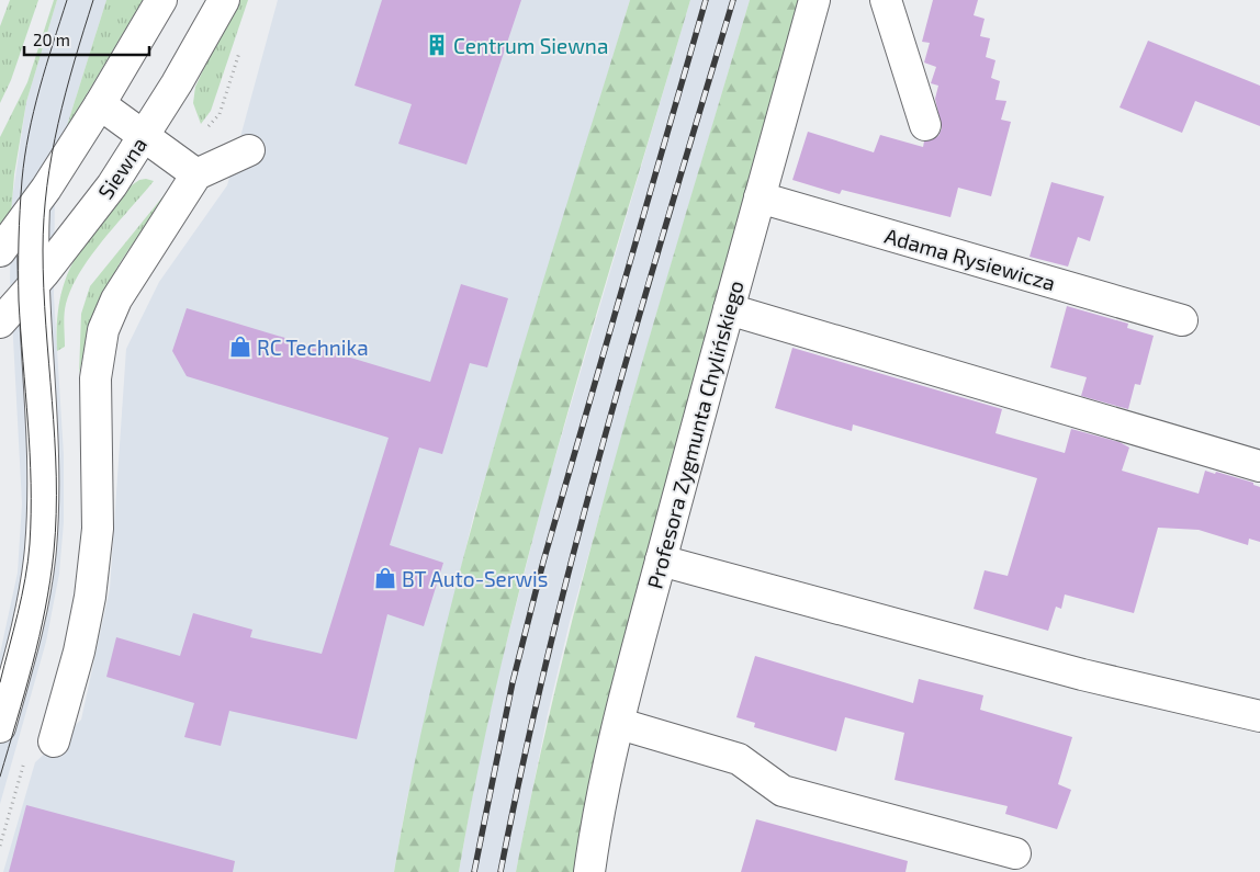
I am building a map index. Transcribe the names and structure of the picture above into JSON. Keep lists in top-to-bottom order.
{
  "streets": {
    "street": ["Siewna", "Adama Rysiewicza", "Profesora Zygmunta Chylińskiego"]
  },
  "crossings": [
    ["Adama Rysiewicza", "Profesora Zygmunta Chylińskiego"]
  ],
  "places": {
    "building": ["Centrum Siewna"],
    "shop": ["RC Technika", "BT Auto-Serwis"]
  },
  "scale_bar": "20 m"
}
